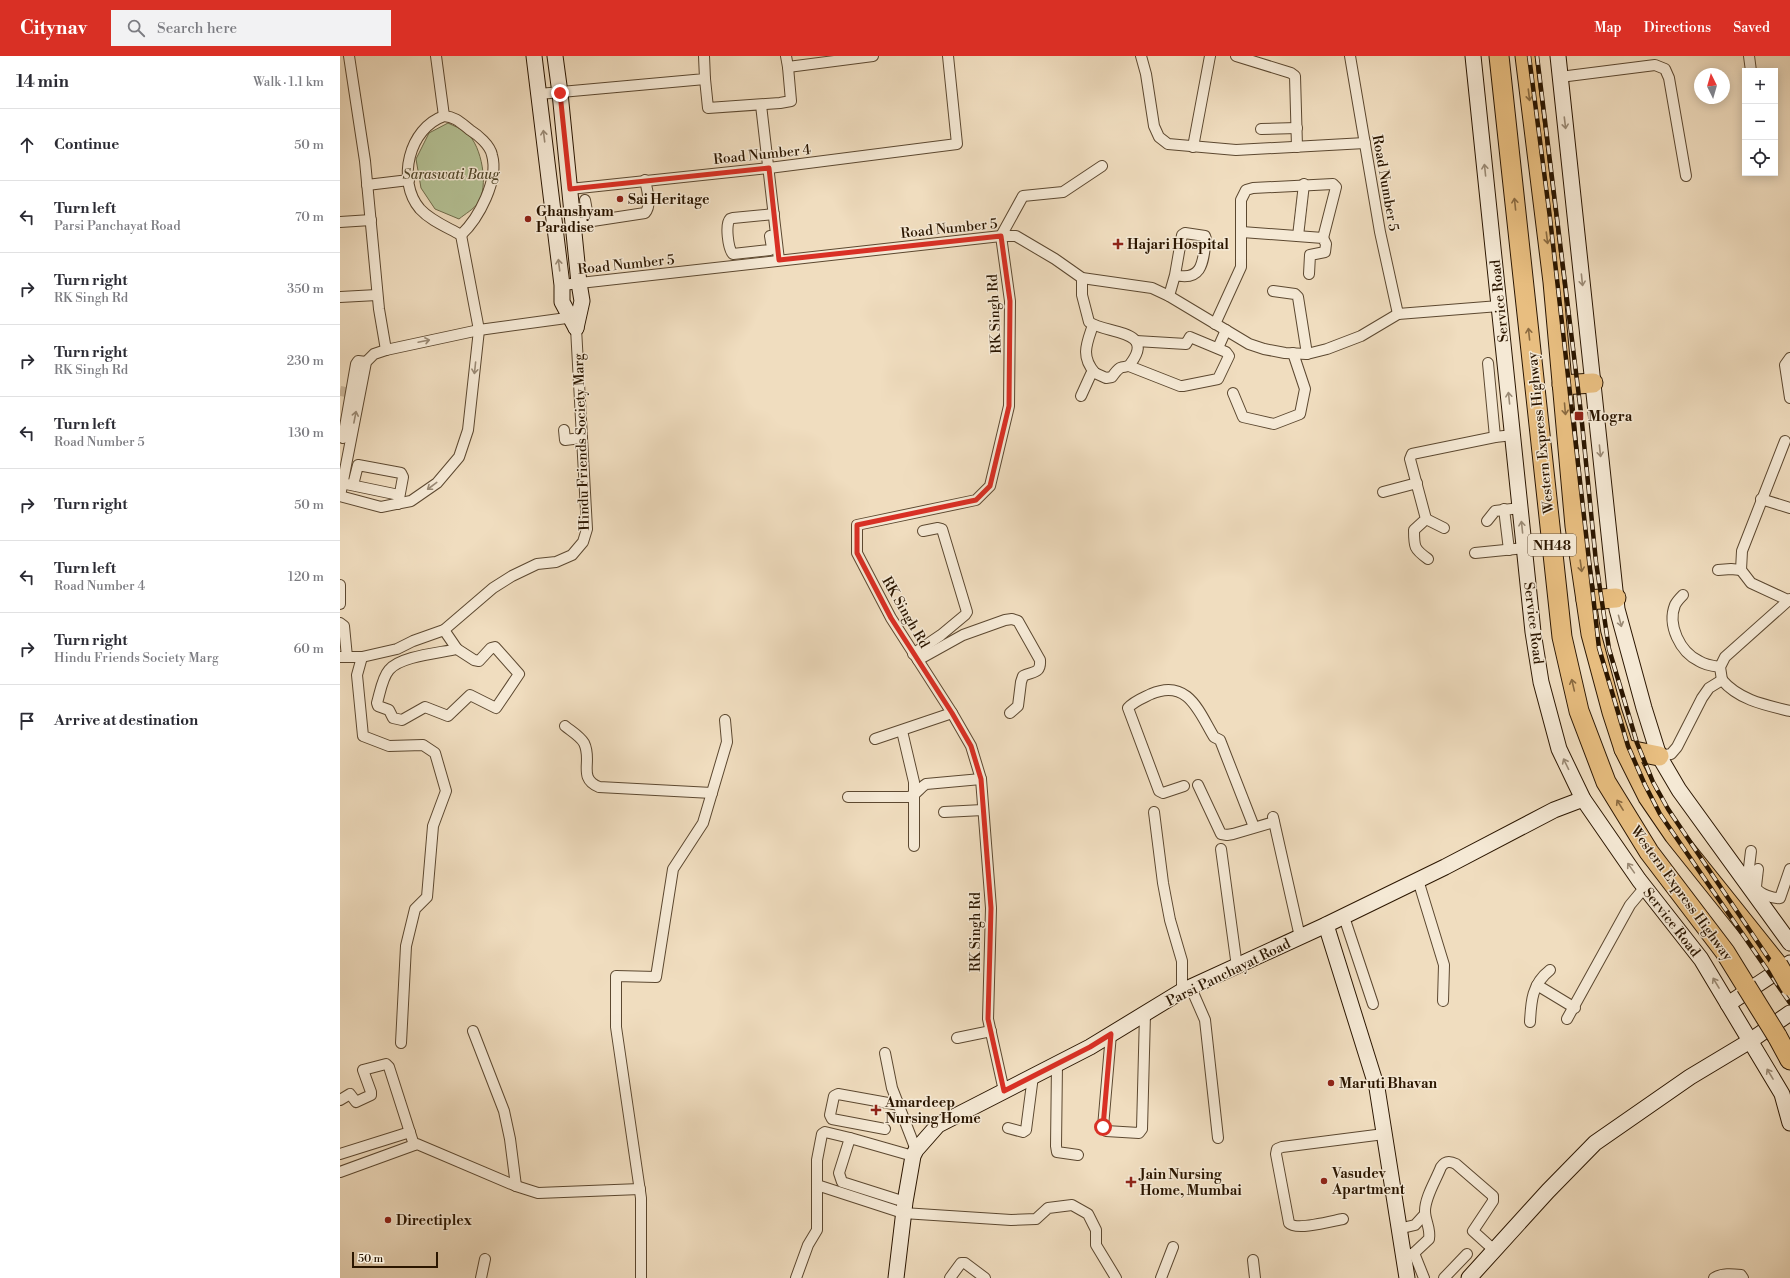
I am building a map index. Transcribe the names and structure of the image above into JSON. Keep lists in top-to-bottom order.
{
  "streets": {
    "highway": ["Western Express Highway", "NH48"],
    "street": [
      "Road Number 4",
      "Road Number 5",
      "Service Road",
      "RK Singh Rd",
      "Hindu Friends Society Marg",
      "Parsi Panchayat Road"
    ]
  },
  "crossings": [
    ["Road Number 4", "Hindu Friends Society Marg"],
    ["Road Number 5", "Service Road"],
    ["Road Number 5", "RK Singh Rd"],
    ["Road Number 5", "Hindu Friends Society Marg"],
    ["Service Road", "Parsi Panchayat Road"],
    ["RK Singh Rd", "Parsi Panchayat Road"]
  ],
  "parks": ["Saraswati Baug"],
  "places": {
    "other": [
      "Sai Heritage",
      "Ghanshyam Paradise",
      "Maruti Bhavan",
      "Vasudev Apartment",
      "Directiplex"
    ],
    "health": ["Hajari Hospital", "Amardeep Nursing Home", "Jain Nursing Home, Mumbai"],
    "transit": ["Mogra"]
  },
  "scale_bar": "50 m",
  "north": "top",
  "page": {
    "header": "Citynav",
    "search": "Search here",
    "nav": ["Map", "Directions", "Saved"],
    "heading": ["14 min", "Walk · 1.1 km"],
    "map_buttons": ["+", "−"],
    "list": [
      ["Continue", "50 m"],
      ["Turn left", "Parsi Panchayat Road", "70 m"],
      ["Turn right", "RK Singh Rd", "350 m"],
      ["Turn right", "RK Singh Rd", "230 m"],
      ["Turn left", "Road Number 5", "130 m"],
      ["Turn right", "50 m"],
      ["Turn left", "Road Number 4", "120 m"],
      ["Turn right", "Hindu Friends Society Marg", "60 m"],
      "Arrive at destination"
    ],
    "scale": "50 m"
  }
}
